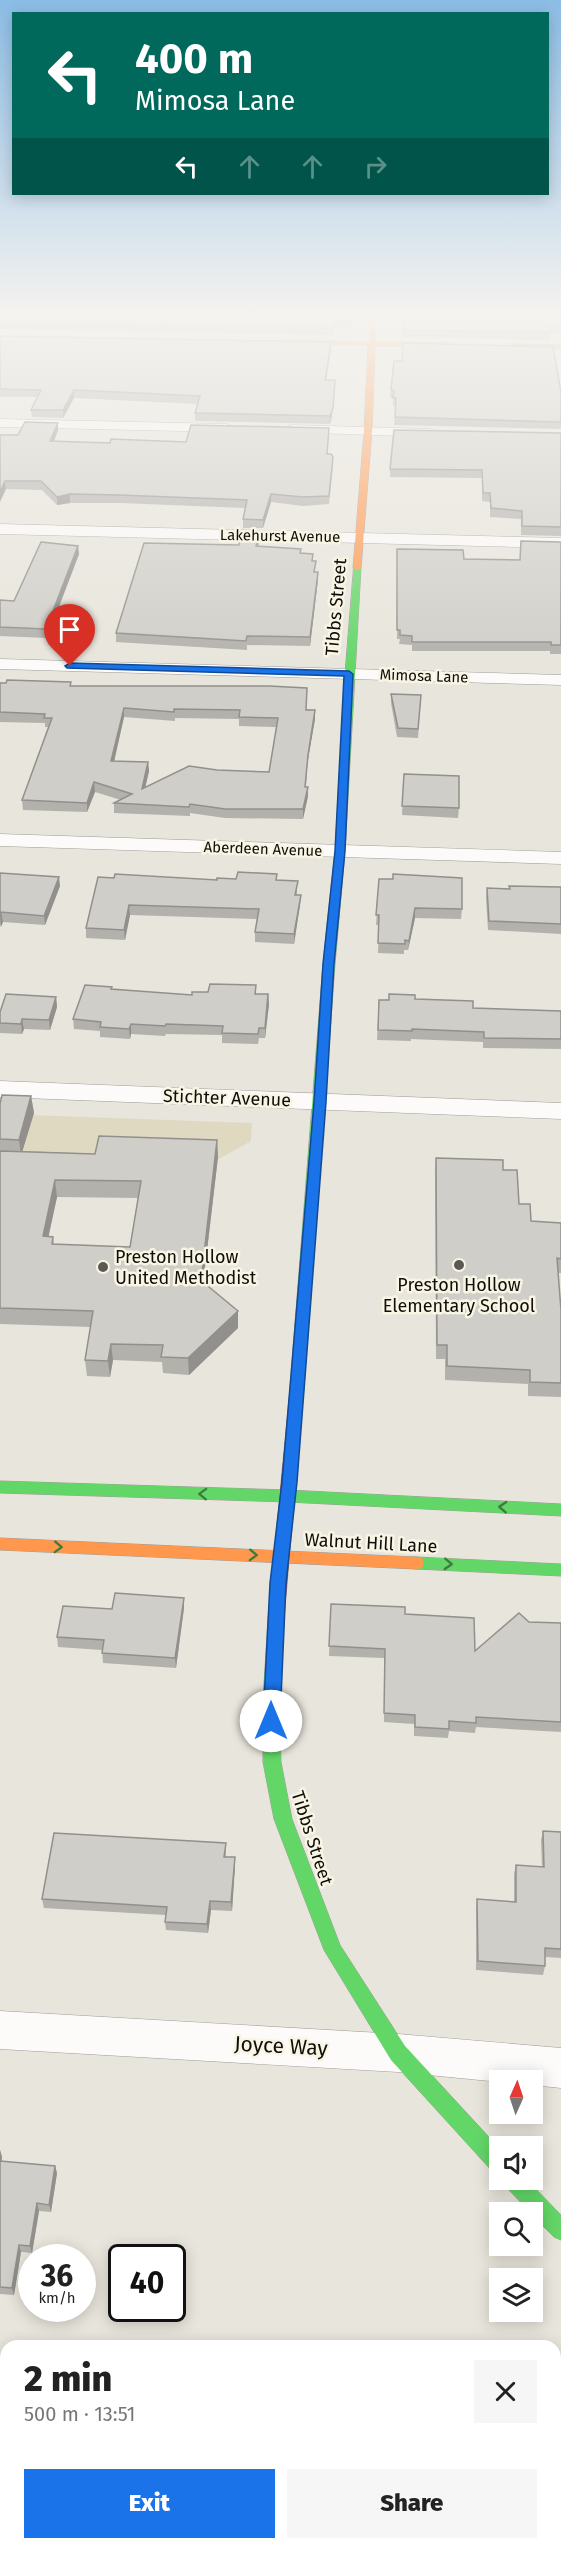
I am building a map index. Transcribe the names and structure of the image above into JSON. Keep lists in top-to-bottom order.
{
  "streets": {
    "street": [
      "Lakehurst Avenue",
      "Tibbs Street",
      "Mimosa Lane",
      "Aberdeen Avenue",
      "Stichter Avenue",
      "Walnut Hill Lane",
      "Joyce Way"
    ]
  },
  "crossings": [
    ["Lakehurst Avenue", "Tibbs Street"],
    ["Tibbs Street", "Mimosa Lane"],
    ["Tibbs Street", "Aberdeen Avenue"],
    ["Tibbs Street", "Stichter Avenue"],
    ["Tibbs Street", "Walnut Hill Lane"],
    ["Tibbs Street", "Joyce Way"]
  ],
  "places": ["Preston Hollow Elementary School", "Preston Hollow United Methodist"],
  "north": "top",
  "page": {
    "turn": ["400 m", "Mimosa Lane"],
    "speed": "36 km/h",
    "limit": "40",
    "heading": ["2 min", "500 m · 13:51"],
    "buttons": ["Exit", "Share"]
  }
}
